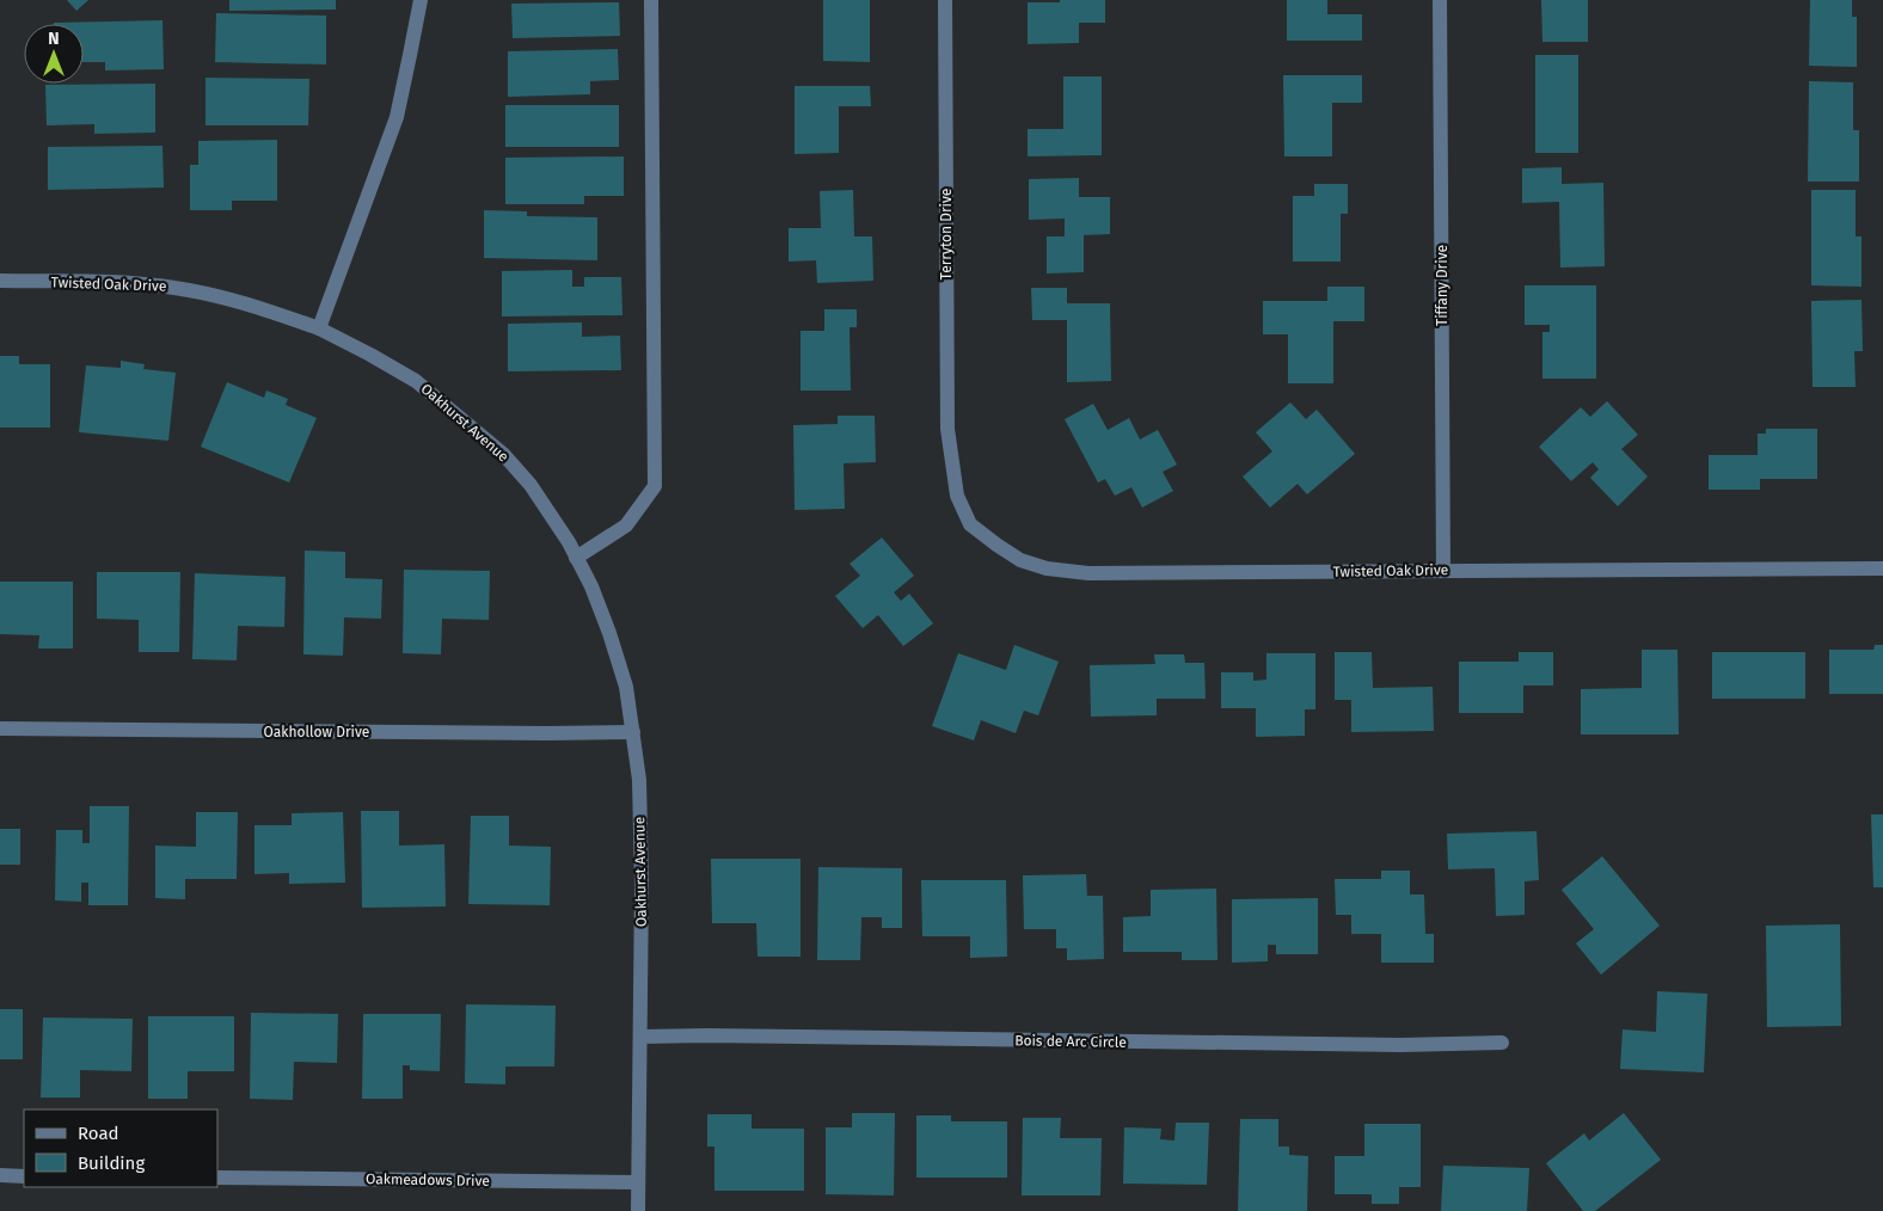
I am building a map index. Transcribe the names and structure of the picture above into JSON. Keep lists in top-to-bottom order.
{
  "streets": {
    "street": [
      "Terryton Drive",
      "Twisted Oak Drive",
      "Tiffany Drive",
      "Oakhurst Avenue",
      "Oakhollow Drive",
      "Bois de Arc Circle",
      "Oakmeadows Drive"
    ]
  },
  "crossings": [
    ["Terryton Drive", "Twisted Oak Drive"],
    ["Twisted Oak Drive", "Tiffany Drive"],
    ["Twisted Oak Drive", "Oakhurst Avenue"],
    ["Oakhurst Avenue", "Oakhollow Drive"],
    ["Oakhurst Avenue", "Bois de Arc Circle"],
    ["Oakhurst Avenue", "Oakmeadows Drive"]
  ],
  "legend": ["Road", "Building"],
  "north": "top"
}
